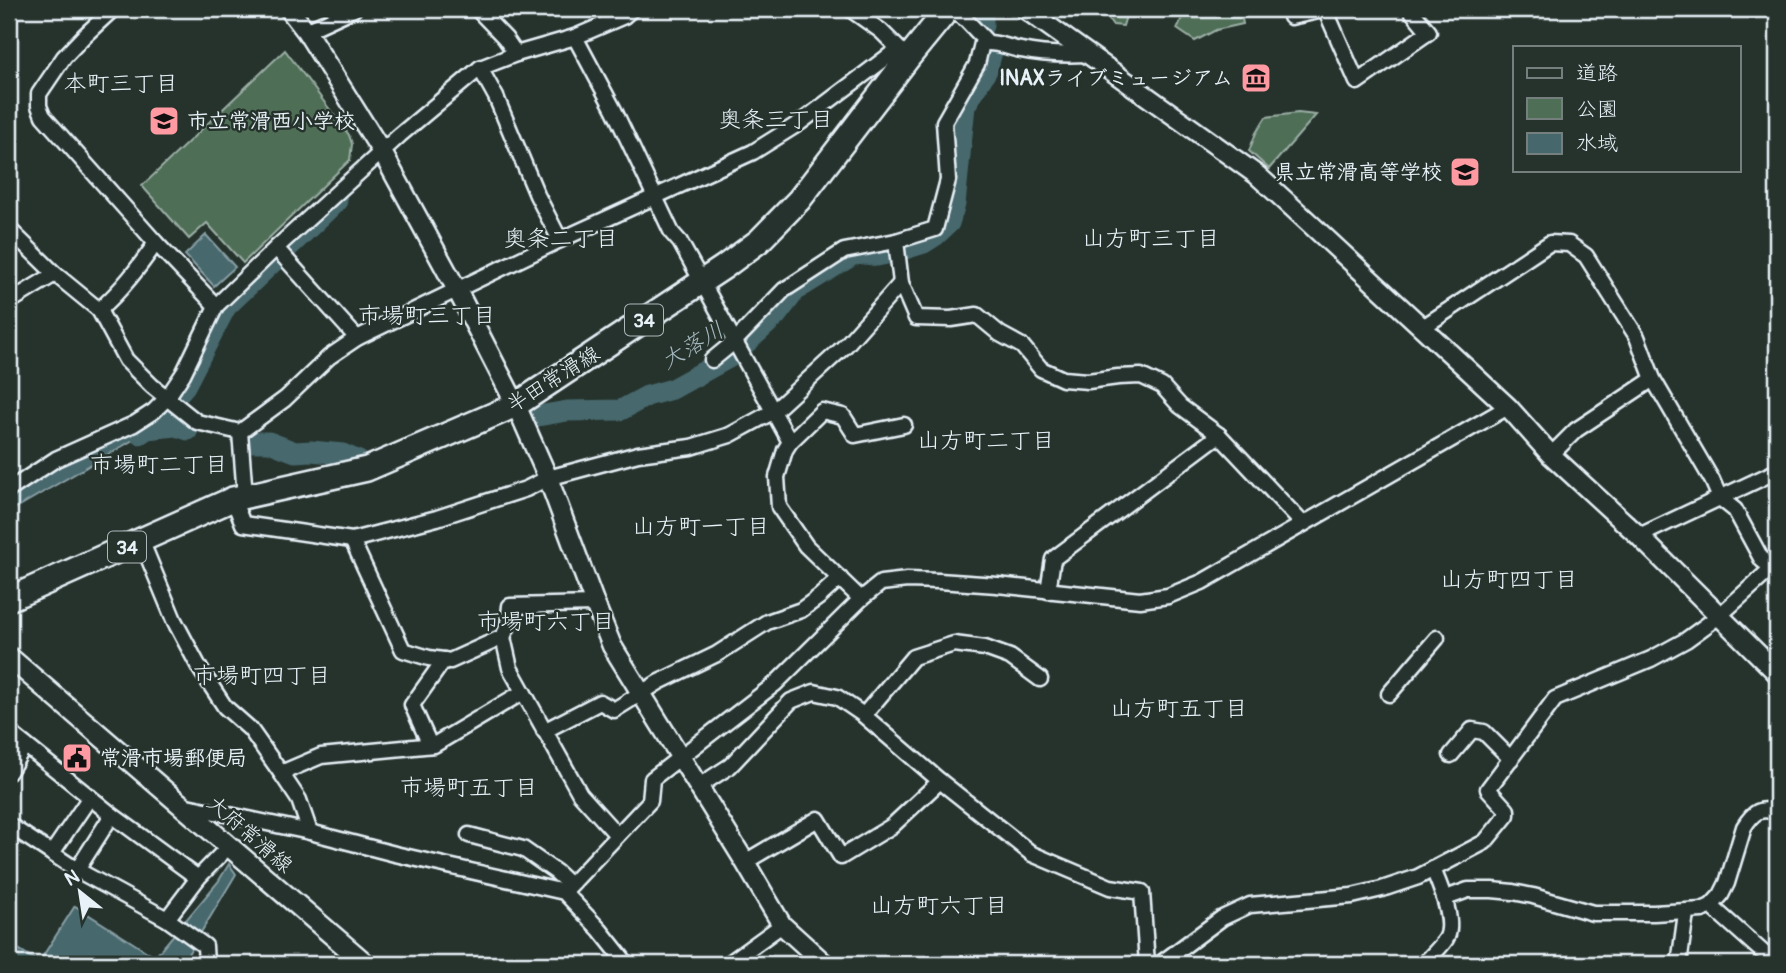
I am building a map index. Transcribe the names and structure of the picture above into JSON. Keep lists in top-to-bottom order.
{
  "streets": {
    "main road": ["34", "半田常滑線", "大府常滑線"]
  },
  "districts": [
    "本町三丁目",
    "奥条三丁目",
    "奥条二丁目",
    "山方町三丁目",
    "市場町三丁目",
    "山方町二丁目",
    "市場町二丁目",
    "山方町一丁目",
    "山方町四丁目",
    "市場町六丁目",
    "市場町四丁目",
    "山方町五丁目",
    "市場町五丁目",
    "山方町六丁目"
  ],
  "water": ["大落川"],
  "places": {
    "museum": ["INAXライブミュージアム"],
    "school or university": ["市立常滑西小学校", "県立常滑高等学校"],
    "public building": ["常滑市場郵便局"]
  },
  "legend": ["道路", "公園", "水域"],
  "north": "top left"
}
